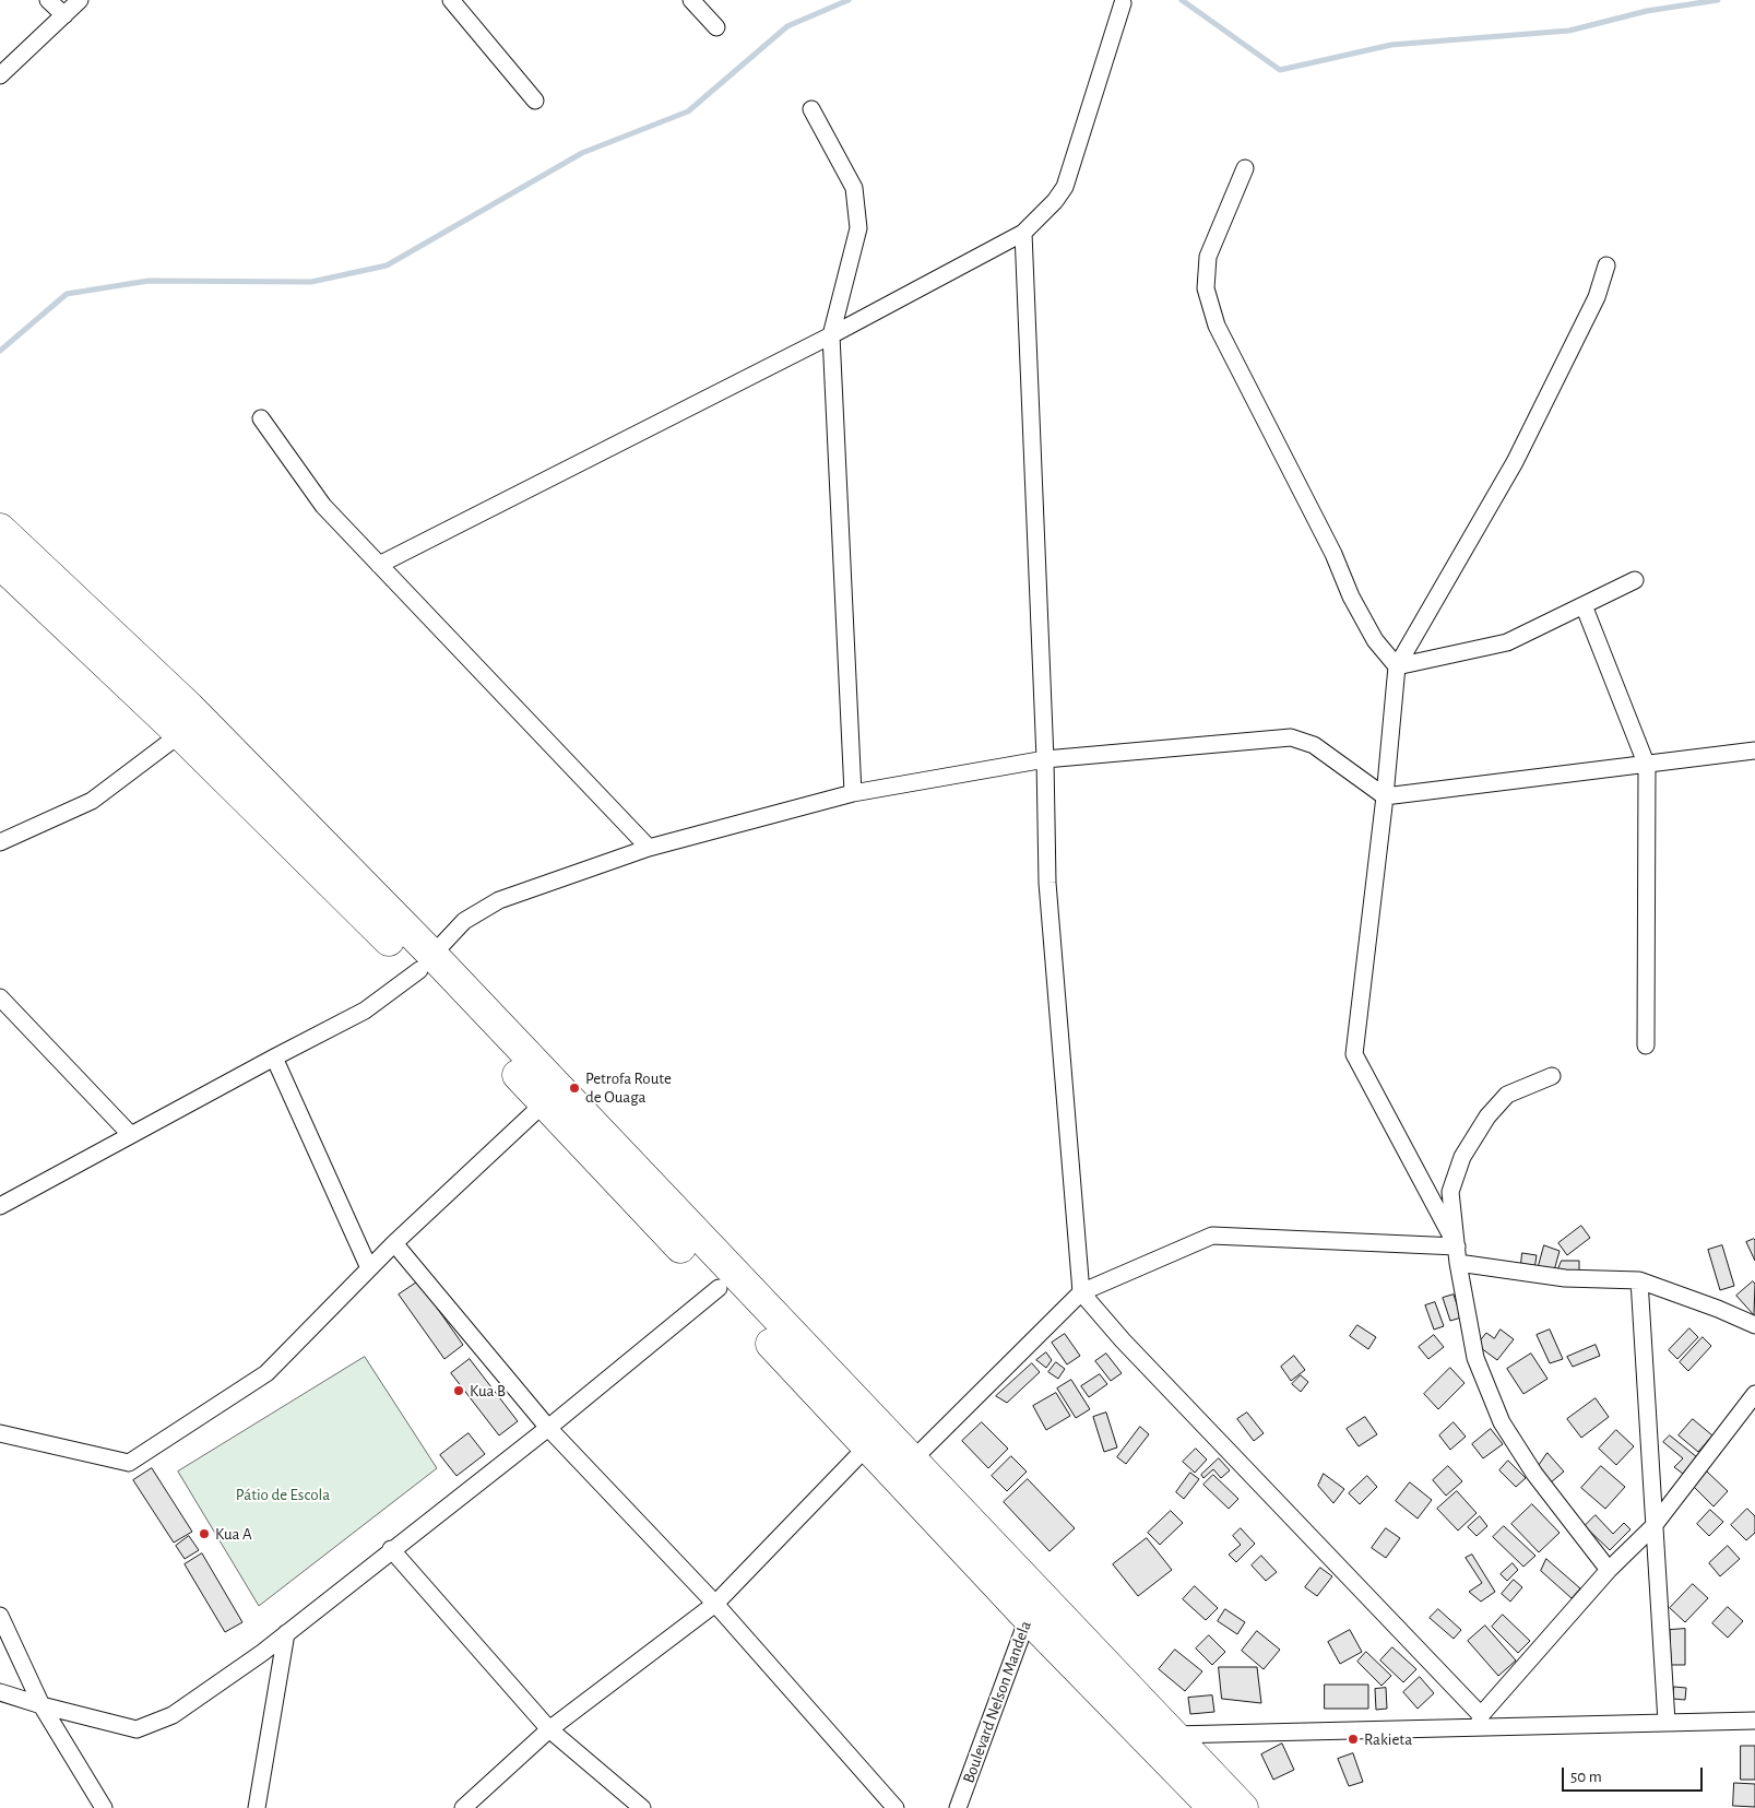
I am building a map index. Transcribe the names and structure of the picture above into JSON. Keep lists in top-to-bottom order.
{
  "streets": {
    "street": ["Boulevard Nelson Mandela"]
  },
  "parks": ["Pátio de Escola"],
  "places": [
    "Petrofa Route de Ouaga",
    "Kua B",
    "Kua A",
    "Rakieta"
  ],
  "scale_bar": "50 m"
}
